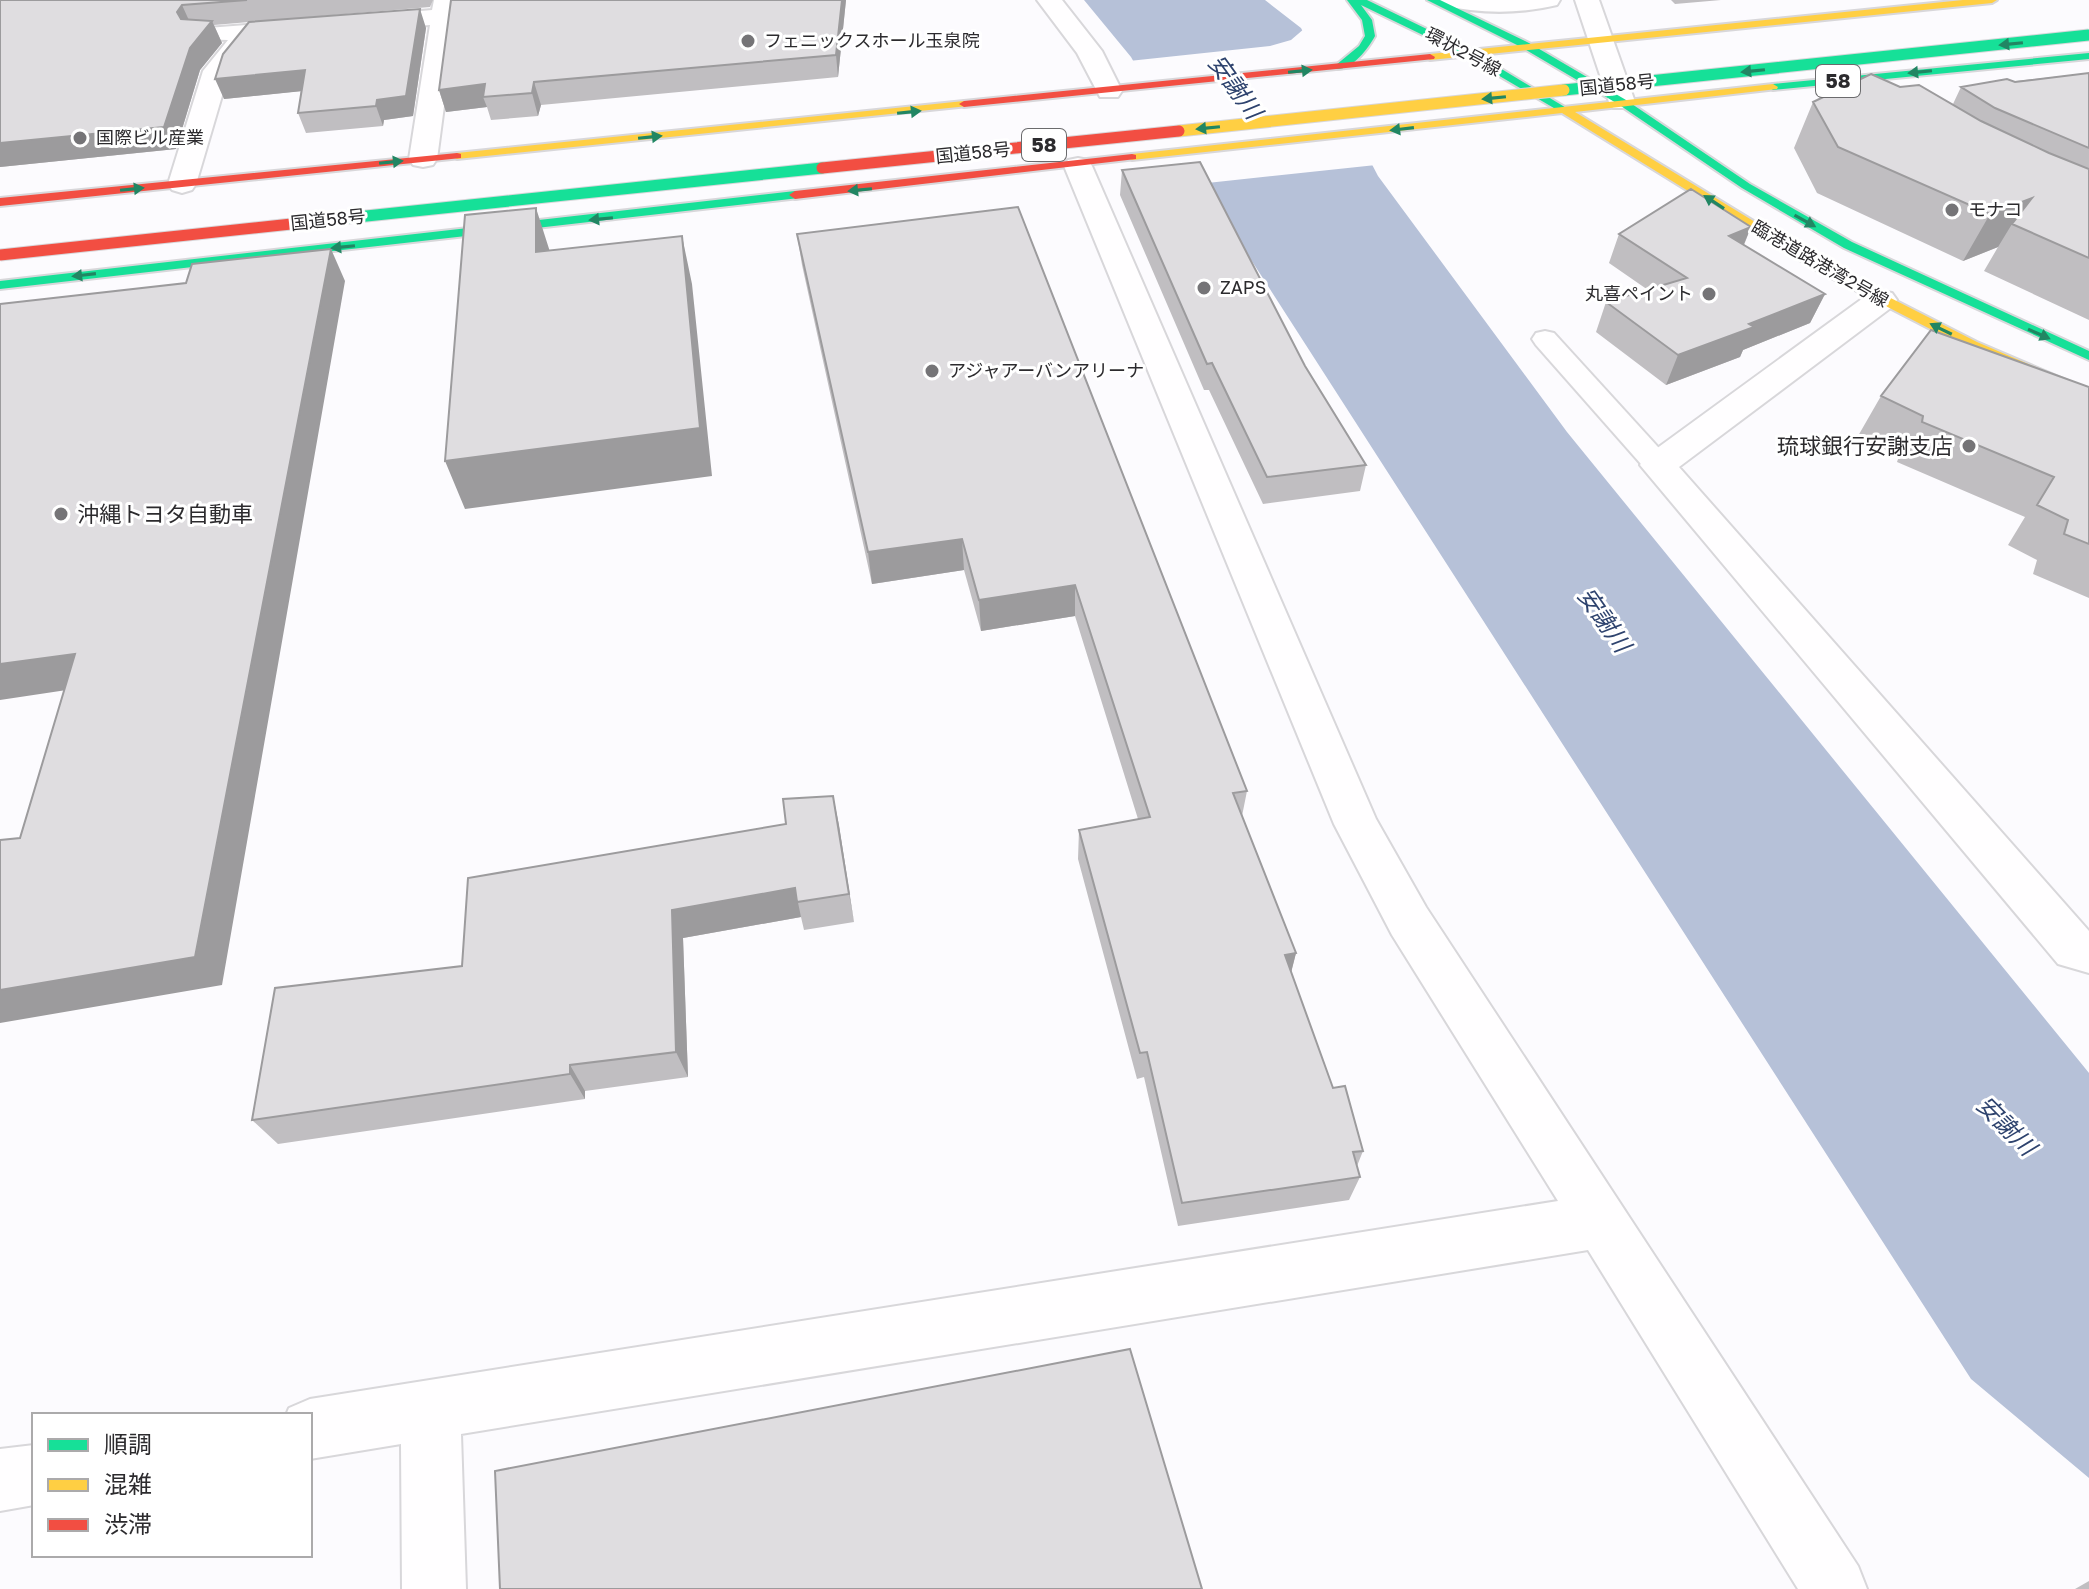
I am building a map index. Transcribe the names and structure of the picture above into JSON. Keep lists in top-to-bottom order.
{
  "streets": {
    "main road": [
      "環状2号線",
      "58",
      "国道58号",
      "臨港道路港湾2号線"
    ]
  },
  "crossings": [
    ["環状2号線", "58"],
    ["環状2号線", "臨港道路港湾2号線"],
    ["58", "臨港道路港湾2号線"]
  ],
  "water": ["安謝川"],
  "places": [
    "フェニックスホール玉泉院",
    "国際ビル産業",
    "モナコ",
    "ZAPS",
    "丸喜ペイント",
    "アジャアーバンアリーナ",
    "琉球銀行安謝支店",
    "沖縄トヨタ自動車"
  ],
  "legend": ["順調", "混雑", "渋滞"]
}
